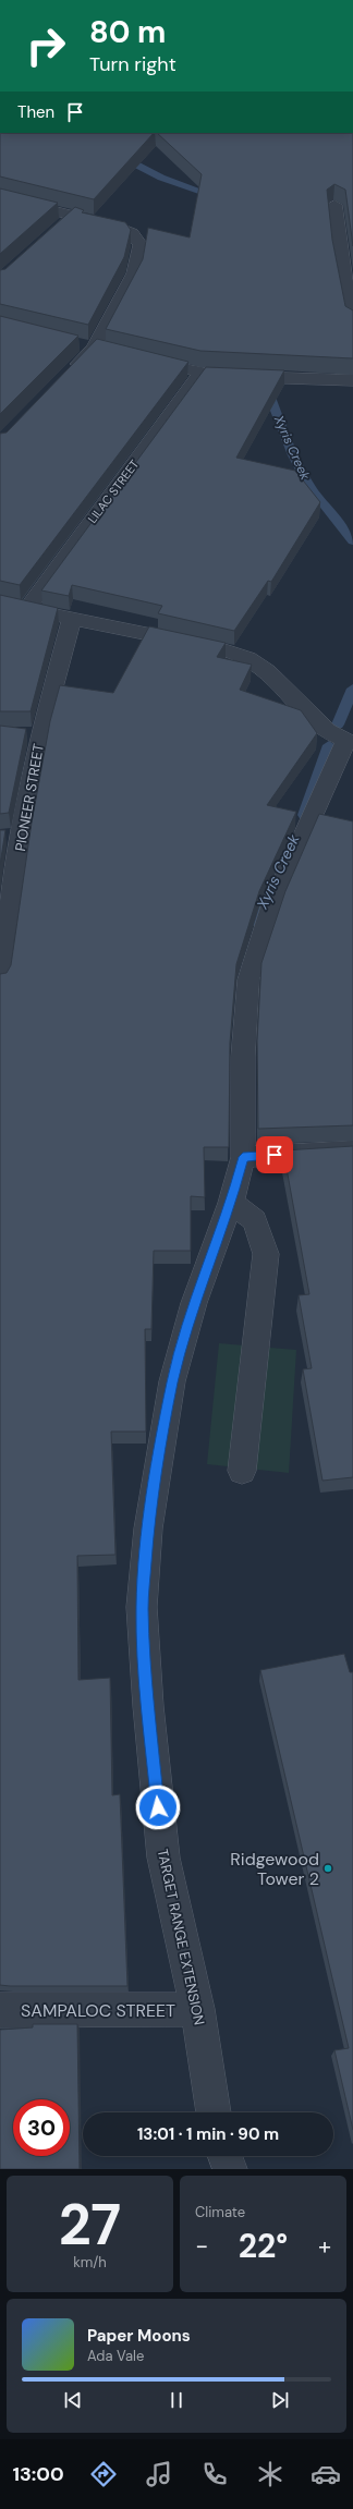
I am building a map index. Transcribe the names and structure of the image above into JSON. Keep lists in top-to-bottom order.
{
  "streets": {
    "street": [
      "LILAC STREET",
      "PIONEER STREET",
      "TARGET RANGE EXTENSION",
      "SAMPALOC STREET"
    ]
  },
  "crossings": [
    ["TARGET RANGE EXTENSION", "SAMPALOC STREET"]
  ],
  "water": ["Xyris Creek"],
  "places": ["Ridgewood Tower 2"],
  "page": {
    "turn": ["80 m", "Turn right"],
    "then": "Then",
    "limit": "30",
    "trip": "13:01 · 1 min · 90 m",
    "tile": [
      ["27", "km/h"],
      "Climate"
    ],
    "heat": ["−", "22°", "+"],
    "song": ["Paper Moons", "Ada Vale"],
    "tabs": "13:00"
  }
}
